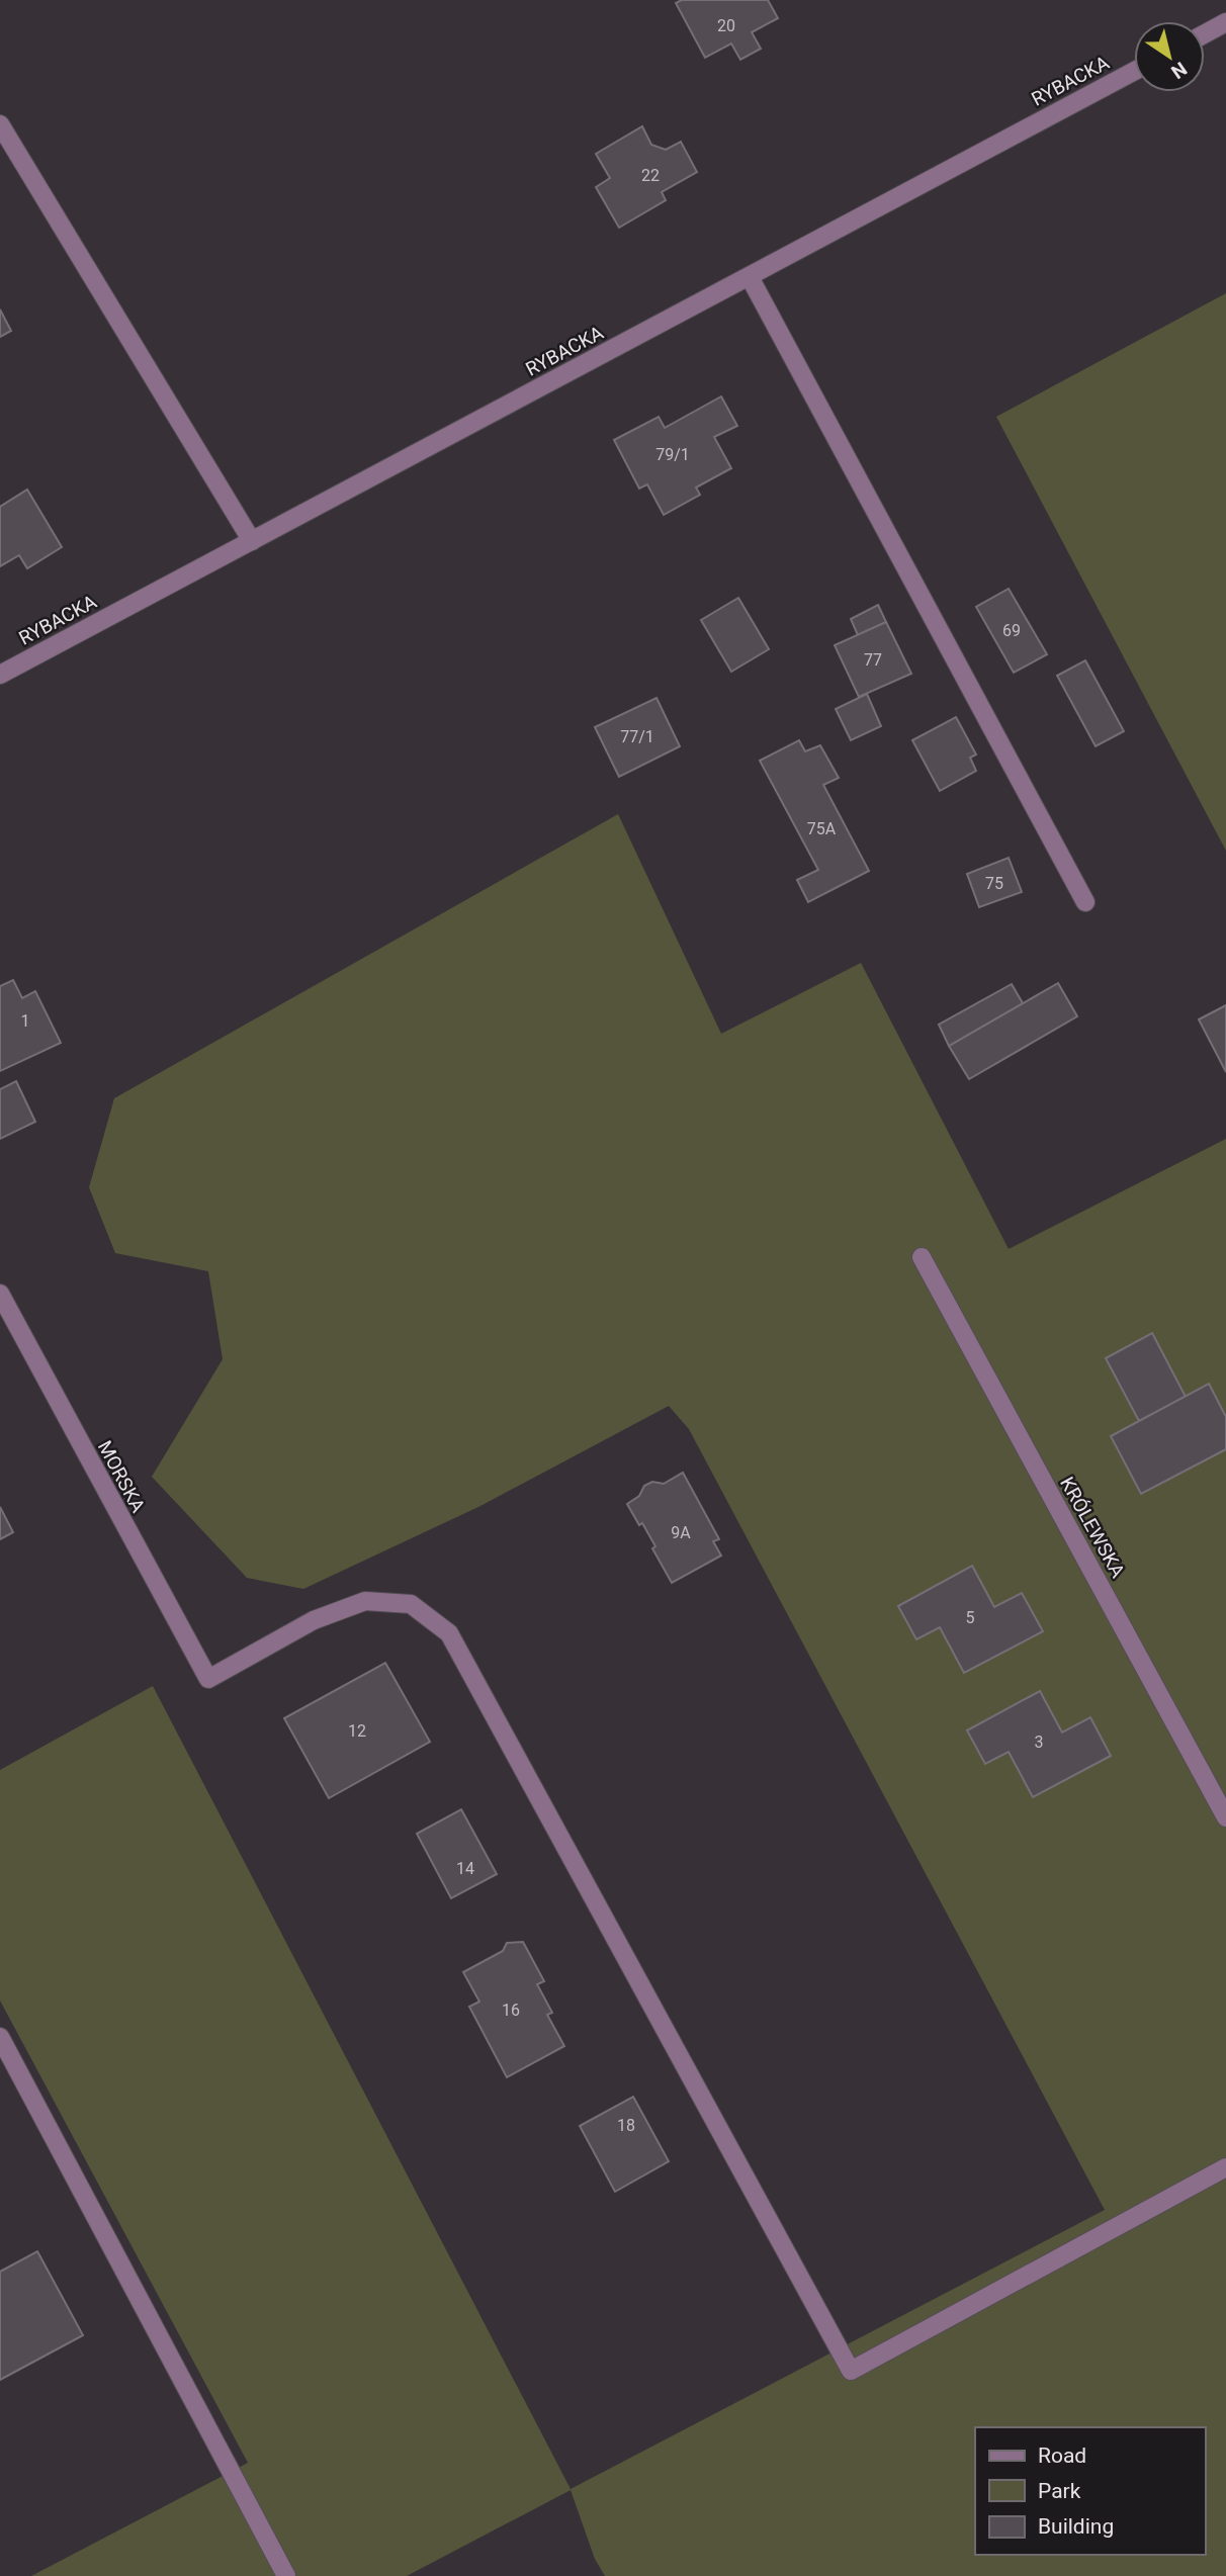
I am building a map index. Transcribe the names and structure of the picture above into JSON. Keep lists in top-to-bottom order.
{
  "streets": {
    "street": ["RYBACKA", "MORSKA", "KRÓLEWSKA"]
  },
  "house_numbers": [
    "20",
    "22",
    "79/1",
    "69",
    "77",
    "77/1",
    "75A",
    "75",
    "1",
    "9A",
    "5",
    "12",
    "3",
    "14",
    "16",
    "18"
  ],
  "legend": ["Road", "Park", "Building"],
  "north": "bottom right"
}
